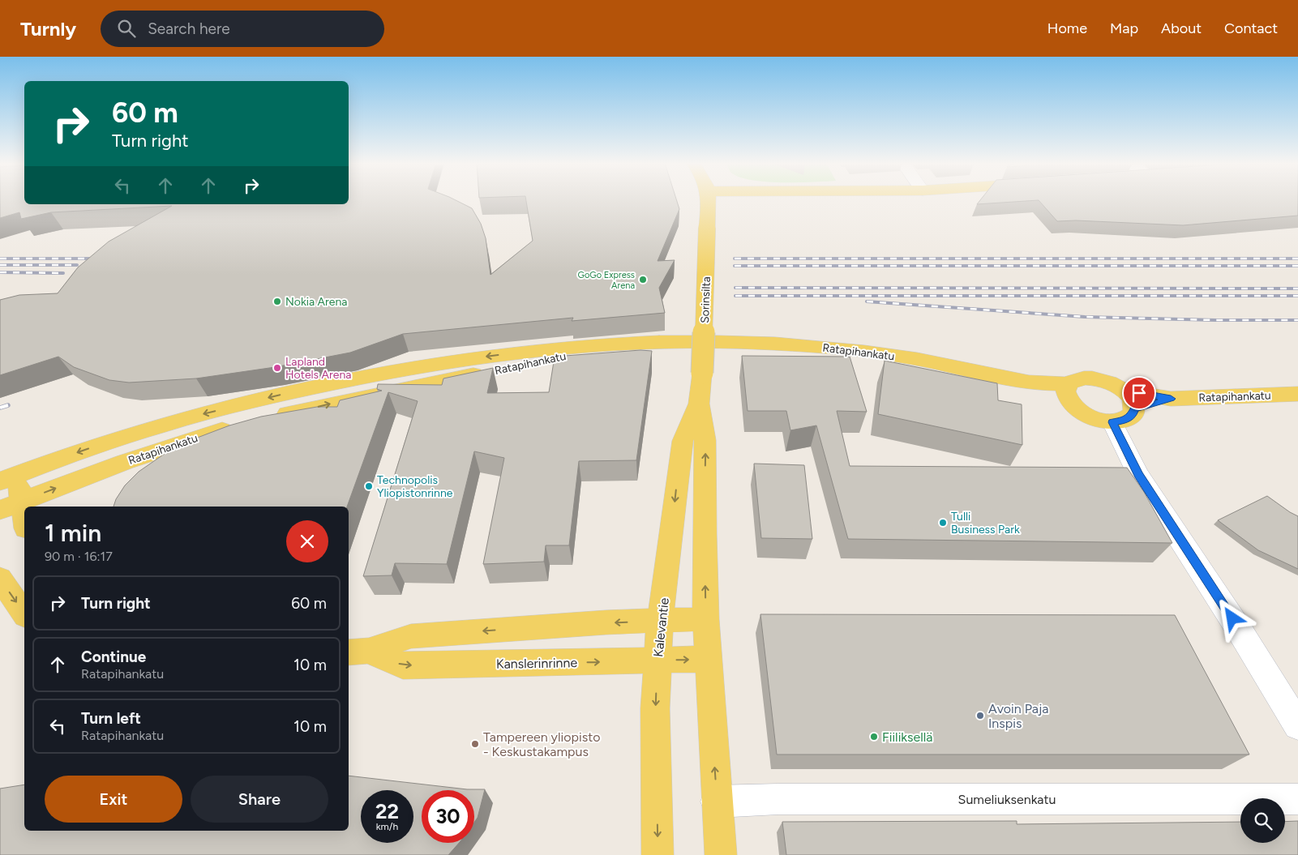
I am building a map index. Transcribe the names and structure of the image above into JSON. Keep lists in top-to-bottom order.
{
  "streets": {
    "main road": [
      "Sorinsilta",
      "Ratapihankatu",
      "Kalevantie",
      "Kanslerinrinne"
    ],
    "street": ["Sumeliuksenkatu"]
  },
  "crossings": [
    ["Sorinsilta", "Kalevantie"],
    ["Kalevantie", "Kanslerinrinne"],
    ["Kalevantie", "Sumeliuksenkatu"]
  ],
  "places": [
    "GoGo Express Arena",
    "Nokia Arena",
    "Lapland Hotels Arena",
    "Technopolis Yliopistonrinne",
    "Tulli Business Park",
    "Avoin Paja Inspis",
    "Fiiliksellä",
    "Tampereen yliopisto - Keskustakampus"
  ],
  "page": {
    "header": "Turnly",
    "search": "Search here",
    "nav": [
      "Home",
      "Map",
      "About",
      "Contact"
    ],
    "turn": ["60 m", "Turn right"],
    "heading": ["1 min", "90 m · 16:17"],
    "list": [
      {
        "name": "Turn right",
        "value": "60 m"
      },
      {
        "name": "Continue",
        "note": "Ratapihankatu",
        "value": "10 m"
      },
      {
        "name": "Turn left",
        "note": "Ratapihankatu",
        "value": "10 m"
      }
    ],
    "buttons": ["Exit", "Share"],
    "speed": "22 km/h",
    "limit": "30"
  }
}
